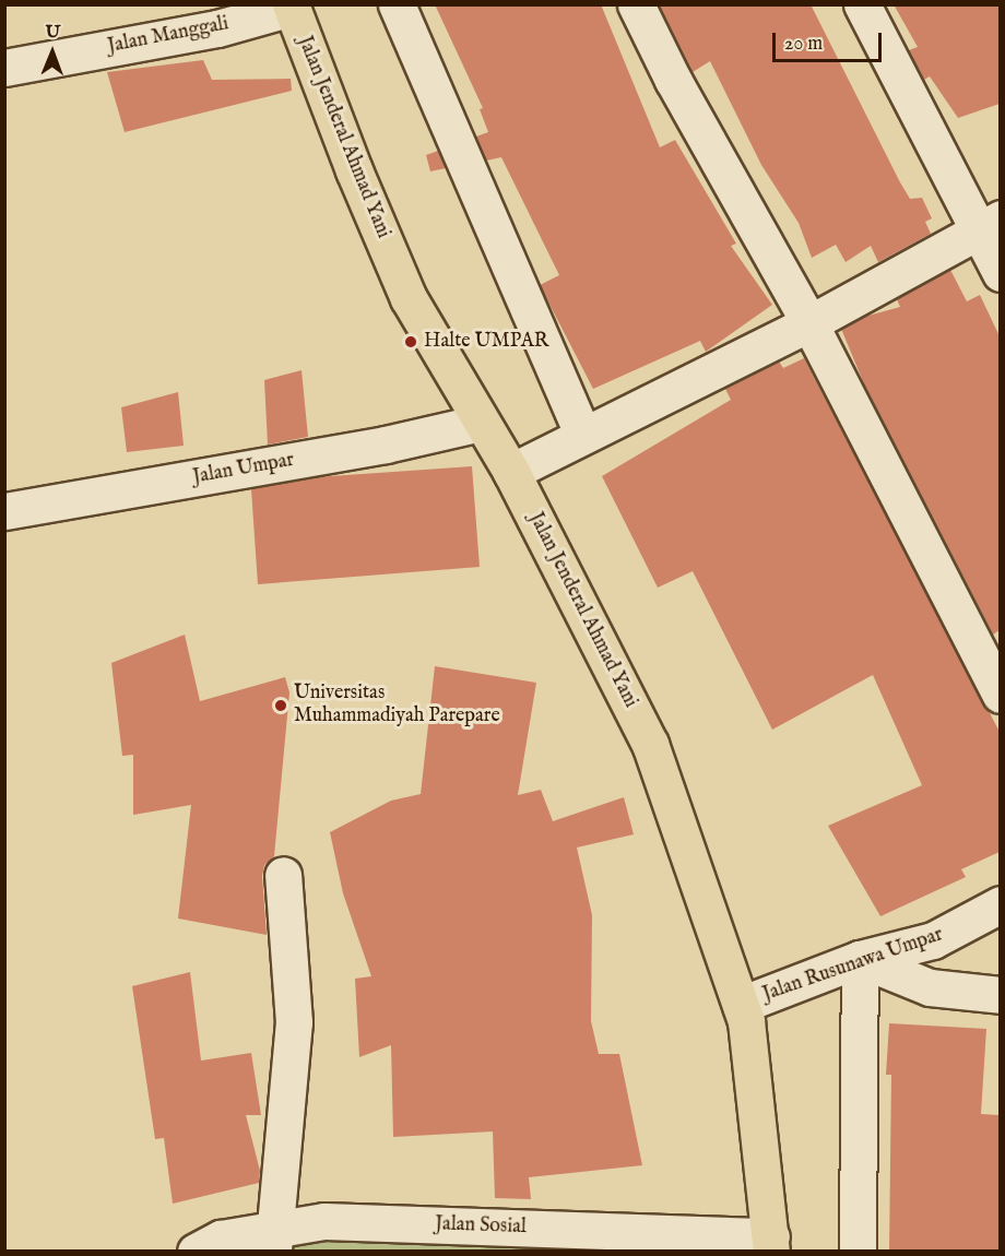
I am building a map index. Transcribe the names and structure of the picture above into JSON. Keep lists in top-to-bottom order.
{
  "streets": {
    "highway": ["Jalan Jenderal Ahmad Yani"],
    "street": [
      "Jalan Manggali",
      "Jalan Umpar",
      "Jalan Rusunawa Umpar",
      "Jalan Sosial"
    ]
  },
  "crossings": [
    ["Jalan Manggali", "Jalan Jenderal Ahmad Yani"],
    ["Jalan Jenderal Ahmad Yani", "Jalan Umpar"],
    ["Jalan Jenderal Ahmad Yani", "Jalan Rusunawa Umpar"],
    ["Jalan Jenderal Ahmad Yani", "Jalan Sosial"]
  ],
  "places": ["Halte UMPAR", "Universitas Muhammadiyah Parepare"],
  "scale_bar": "20 m",
  "north": "top"
}
